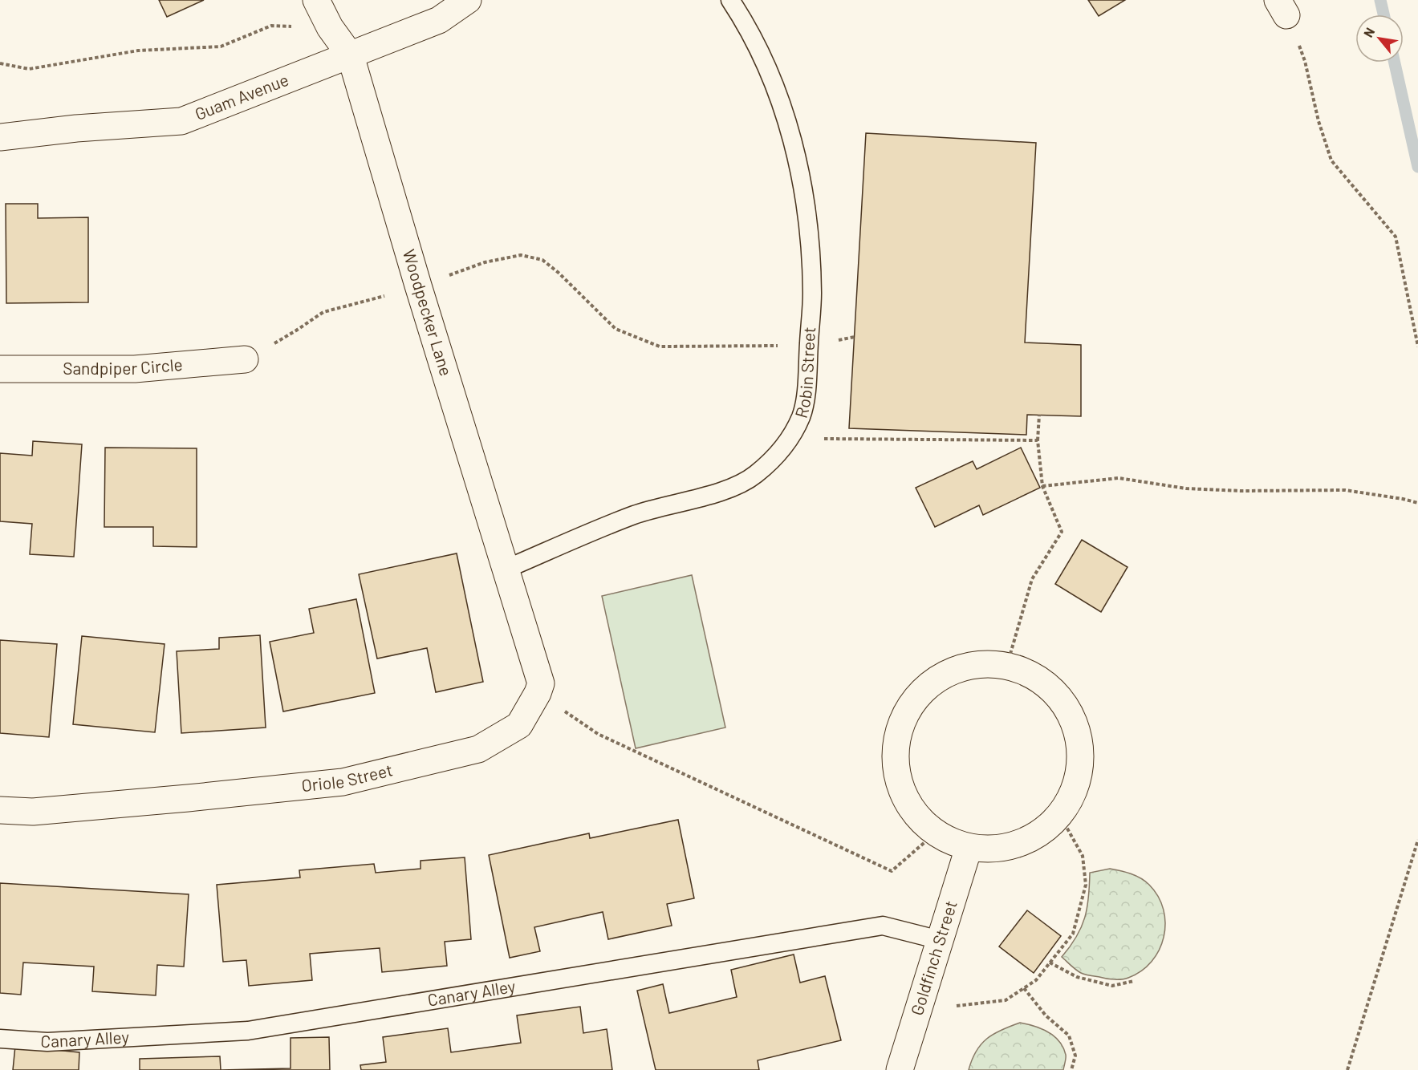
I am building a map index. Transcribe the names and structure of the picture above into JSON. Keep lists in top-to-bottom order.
{
  "streets": {
    "street": [
      "Guam Avenue",
      "Woodpecker Lane",
      "Sandpiper Circle",
      "Oriole Street",
      "Goldfinch Street"
    ],
    "lane": ["Robin Street", "Canary Alley"]
  },
  "crossings": [
    ["Guam Avenue", "Woodpecker Lane"],
    ["Woodpecker Lane", "Robin Street"],
    ["Goldfinch Street", "Canary Alley"]
  ],
  "north": "top left"
}
